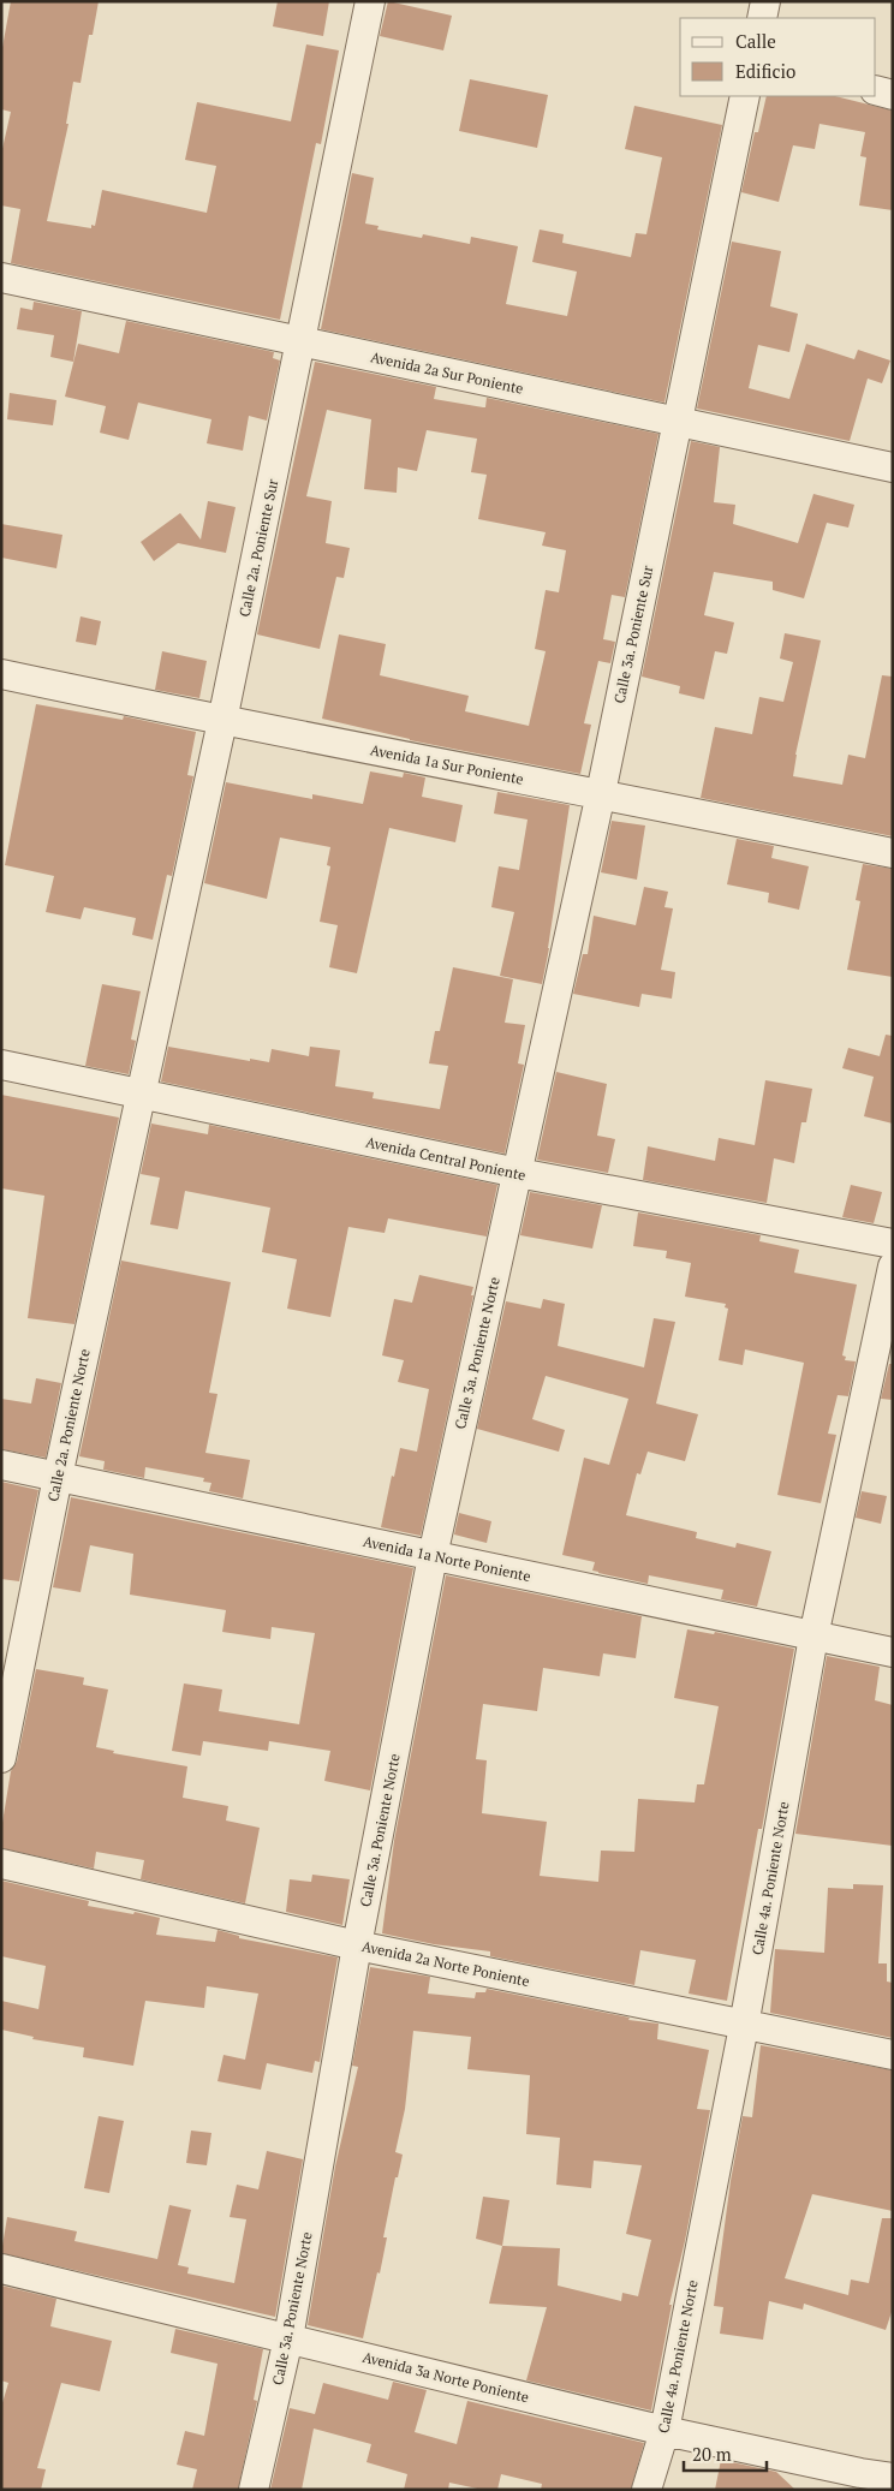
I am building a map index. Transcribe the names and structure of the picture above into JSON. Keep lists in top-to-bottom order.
{
  "streets": {
    "street": [
      "Avenida 2a Sur Poniente",
      "Calle 2a. Poniente Sur",
      "Calle 3a. Poniente Sur",
      "Avenida 1a Sur Poniente",
      "Avenida Central Poniente",
      "Calle 3a. Poniente Norte",
      "Calle 2a. Poniente Norte",
      "Avenida 1a Norte Poniente",
      "Calle 4a. Poniente Norte",
      "Avenida 2a Norte Poniente",
      "Avenida 3a Norte Poniente"
    ]
  },
  "crossings": [
    ["Avenida 2a Sur Poniente", "Calle 2a. Poniente Sur"],
    ["Avenida 2a Sur Poniente", "Calle 3a. Poniente Sur"],
    ["Calle 2a. Poniente Sur", "Avenida 1a Sur Poniente"],
    ["Calle 2a. Poniente Sur", "Avenida Central Poniente"],
    ["Calle 2a. Poniente Sur", "Calle 2a. Poniente Norte"],
    ["Calle 3a. Poniente Sur", "Avenida 1a Sur Poniente"],
    ["Calle 3a. Poniente Sur", "Avenida Central Poniente"],
    ["Calle 3a. Poniente Sur", "Calle 3a. Poniente Norte"],
    ["Avenida Central Poniente", "Calle 3a. Poniente Norte"],
    ["Avenida Central Poniente", "Calle 2a. Poniente Norte"],
    ["Calle 3a. Poniente Norte", "Avenida 1a Norte Poniente"],
    ["Calle 3a. Poniente Norte", "Avenida 2a Norte Poniente"],
    ["Calle 3a. Poniente Norte", "Avenida 3a Norte Poniente"],
    ["Calle 2a. Poniente Norte", "Avenida 1a Norte Poniente"],
    ["Avenida 1a Norte Poniente", "Calle 4a. Poniente Norte"],
    ["Calle 4a. Poniente Norte", "Avenida 2a Norte Poniente"],
    ["Calle 4a. Poniente Norte", "Avenida 3a Norte Poniente"]
  ],
  "legend": ["Calle", "Edificio"],
  "scale_bar": "20 m"
}
